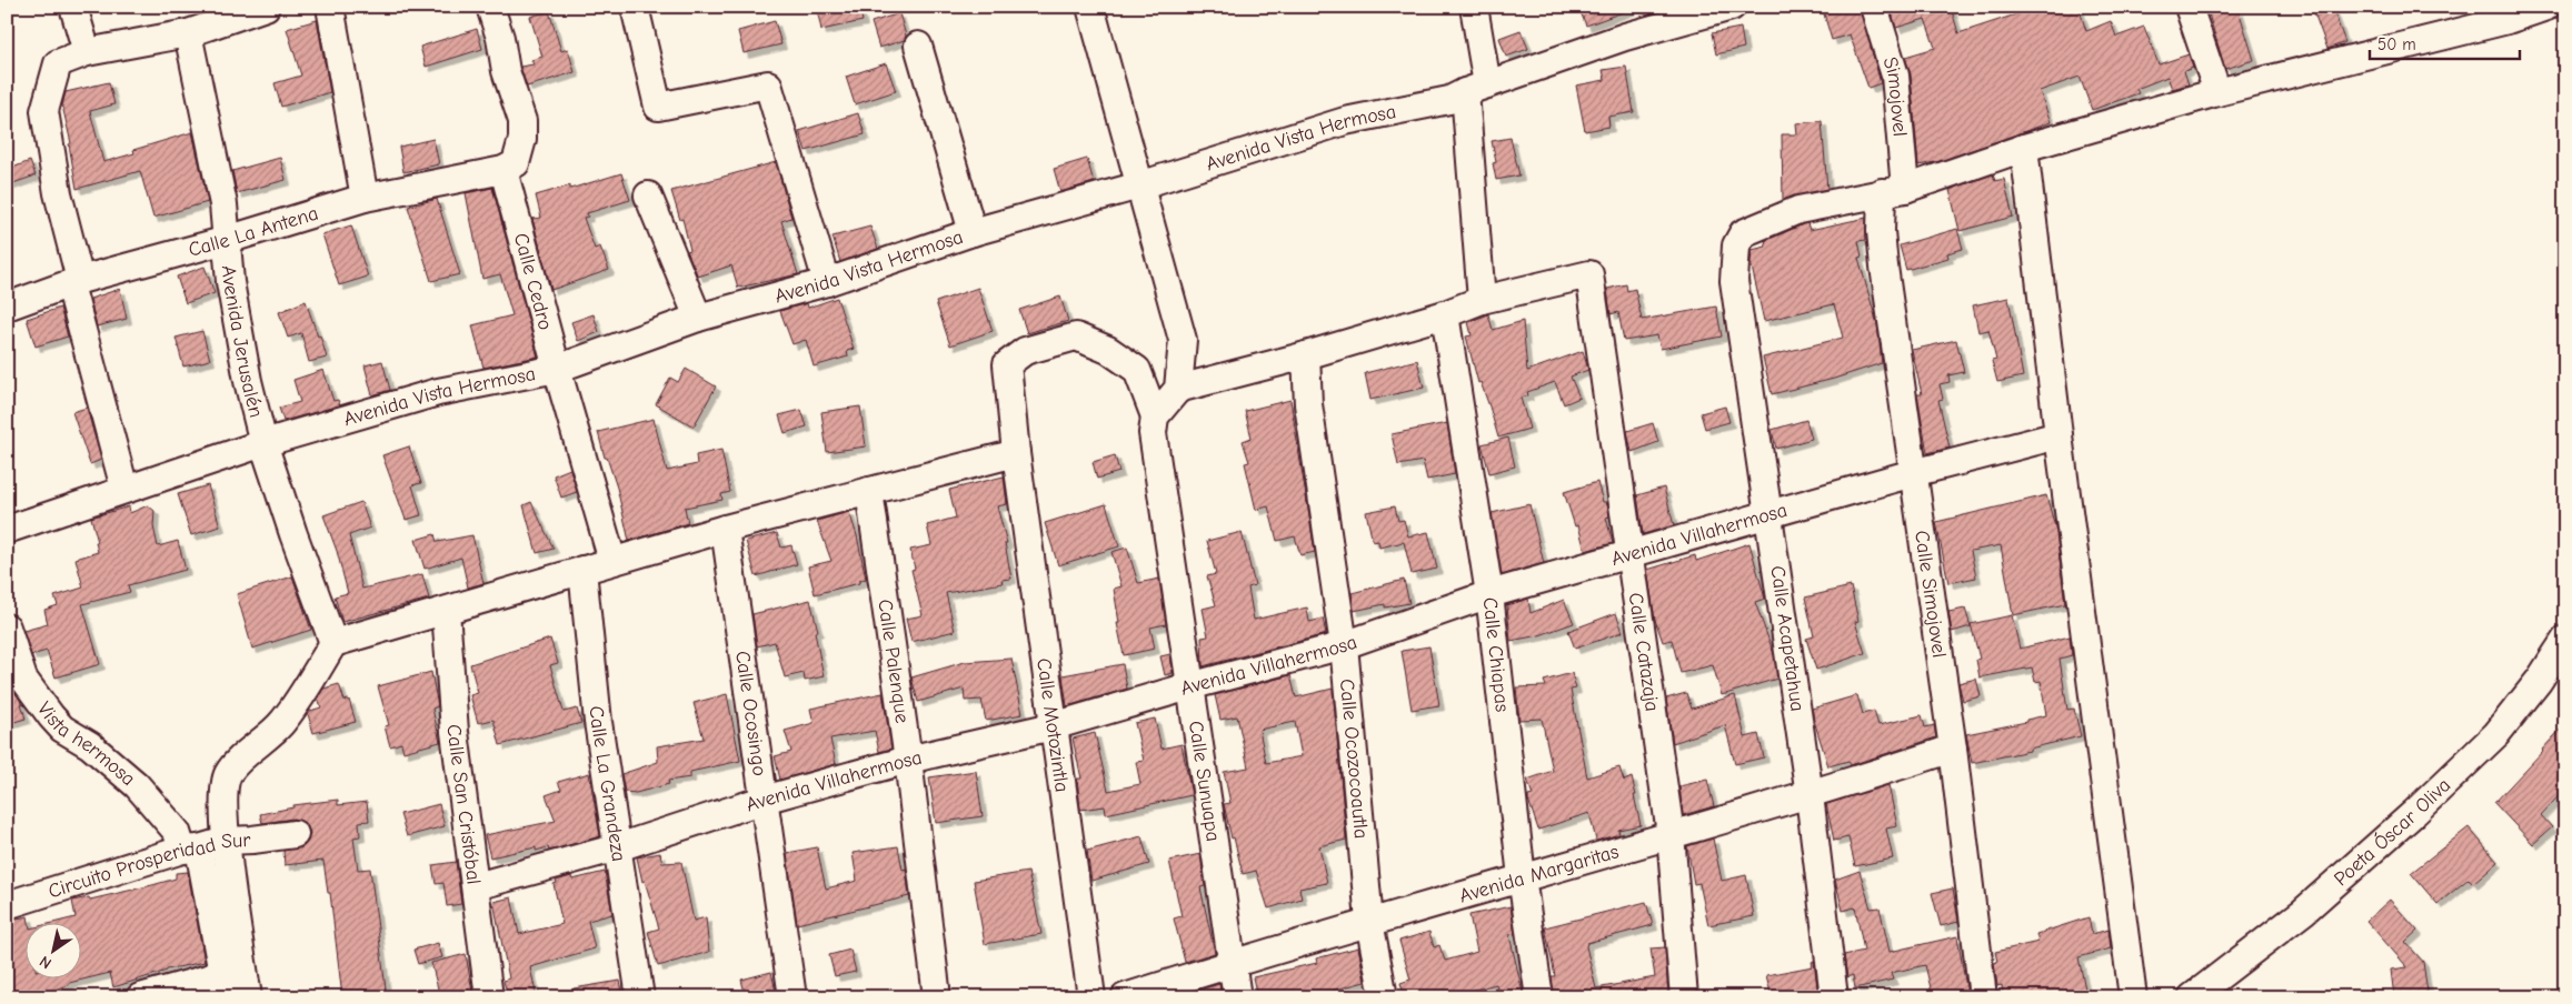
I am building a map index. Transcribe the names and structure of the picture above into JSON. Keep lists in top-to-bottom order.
{
  "streets": {
    "street": [
      "Simojovel",
      "Avenida Vista Hermosa",
      "Calle La Antena",
      "Calle Cedro",
      "Avenida Jerusalén",
      "Avenida Villahermosa",
      "Calle Simojovel",
      "Calle Acapetahua",
      "Calle Catazaja",
      "Calle Chiapas",
      "Calle Palenque",
      "Calle Ocosingo",
      "Calle Motozintla",
      "Vista hermosa",
      "Calle Ocozocoautla",
      "Calle Sunuapa",
      "Calle La Grandeza",
      "Calle San Cristóbal",
      "Poeta Óscar Oliva",
      "Circuito Prosperidad Sur",
      "Avenida Margaritas"
    ]
  },
  "crossings": [
    ["Simojovel", "Calle Simojovel"],
    ["Simojovel", "Calle Acapetahua"],
    ["Avenida Vista Hermosa", "Calle Cedro"],
    ["Avenida Vista Hermosa", "Avenida Jerusalén"],
    ["Calle La Antena", "Calle Cedro"],
    ["Calle La Antena", "Avenida Jerusalén"],
    ["Avenida Villahermosa", "Calle Simojovel"],
    ["Avenida Villahermosa", "Calle Acapetahua"],
    ["Avenida Villahermosa", "Calle Catazaja"],
    ["Avenida Villahermosa", "Calle Chiapas"],
    ["Avenida Villahermosa", "Calle Palenque"],
    ["Avenida Villahermosa", "Calle Ocosingo"],
    ["Avenida Villahermosa", "Calle Motozintla"],
    ["Avenida Villahermosa", "Calle Ocozocoautla"],
    ["Avenida Villahermosa", "Calle Sunuapa"],
    ["Avenida Villahermosa", "Calle La Grandeza"],
    ["Avenida Villahermosa", "Calle San Cristóbal"],
    ["Calle Simojovel", "Calle Acapetahua"],
    ["Calle Simojovel", "Avenida Margaritas"],
    ["Calle Acapetahua", "Avenida Margaritas"],
    ["Calle Catazaja", "Avenida Margaritas"],
    ["Calle Chiapas", "Avenida Margaritas"],
    ["Calle Motozintla", "Calle Sunuapa"],
    ["Vista hermosa", "Circuito Prosperidad Sur"],
    ["Calle Ocozocoautla", "Avenida Margaritas"],
    ["Calle Sunuapa", "Avenida Margaritas"]
  ],
  "scale_bar": "50 m",
  "north": "bottom left"
}
